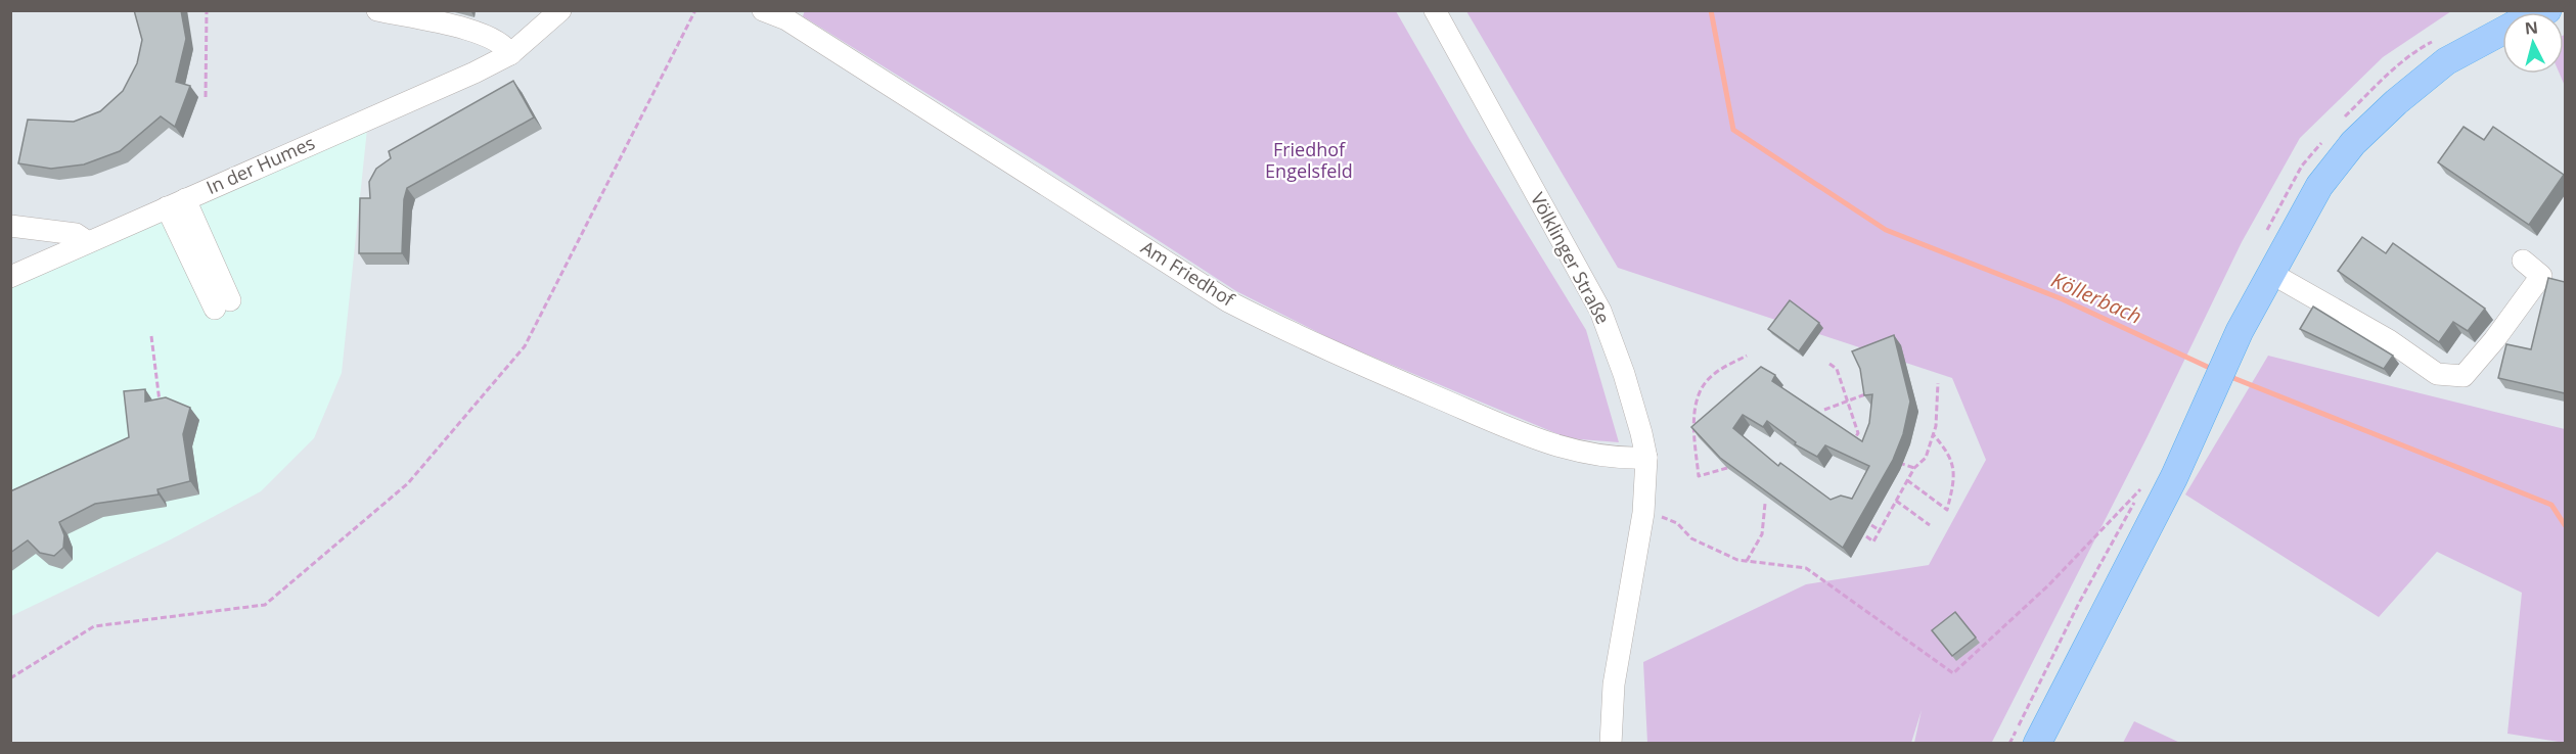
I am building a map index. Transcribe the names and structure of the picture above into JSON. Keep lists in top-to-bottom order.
{
  "streets": {
    "street": ["In der Humes", "Völklinger Straße", "Am Friedhof"]
  },
  "crossings": [
    ["Völklinger Straße", "Am Friedhof"]
  ],
  "water": ["Köllerbach"],
  "parks": ["Friedhof Engelsfeld"],
  "north": "top"
}
